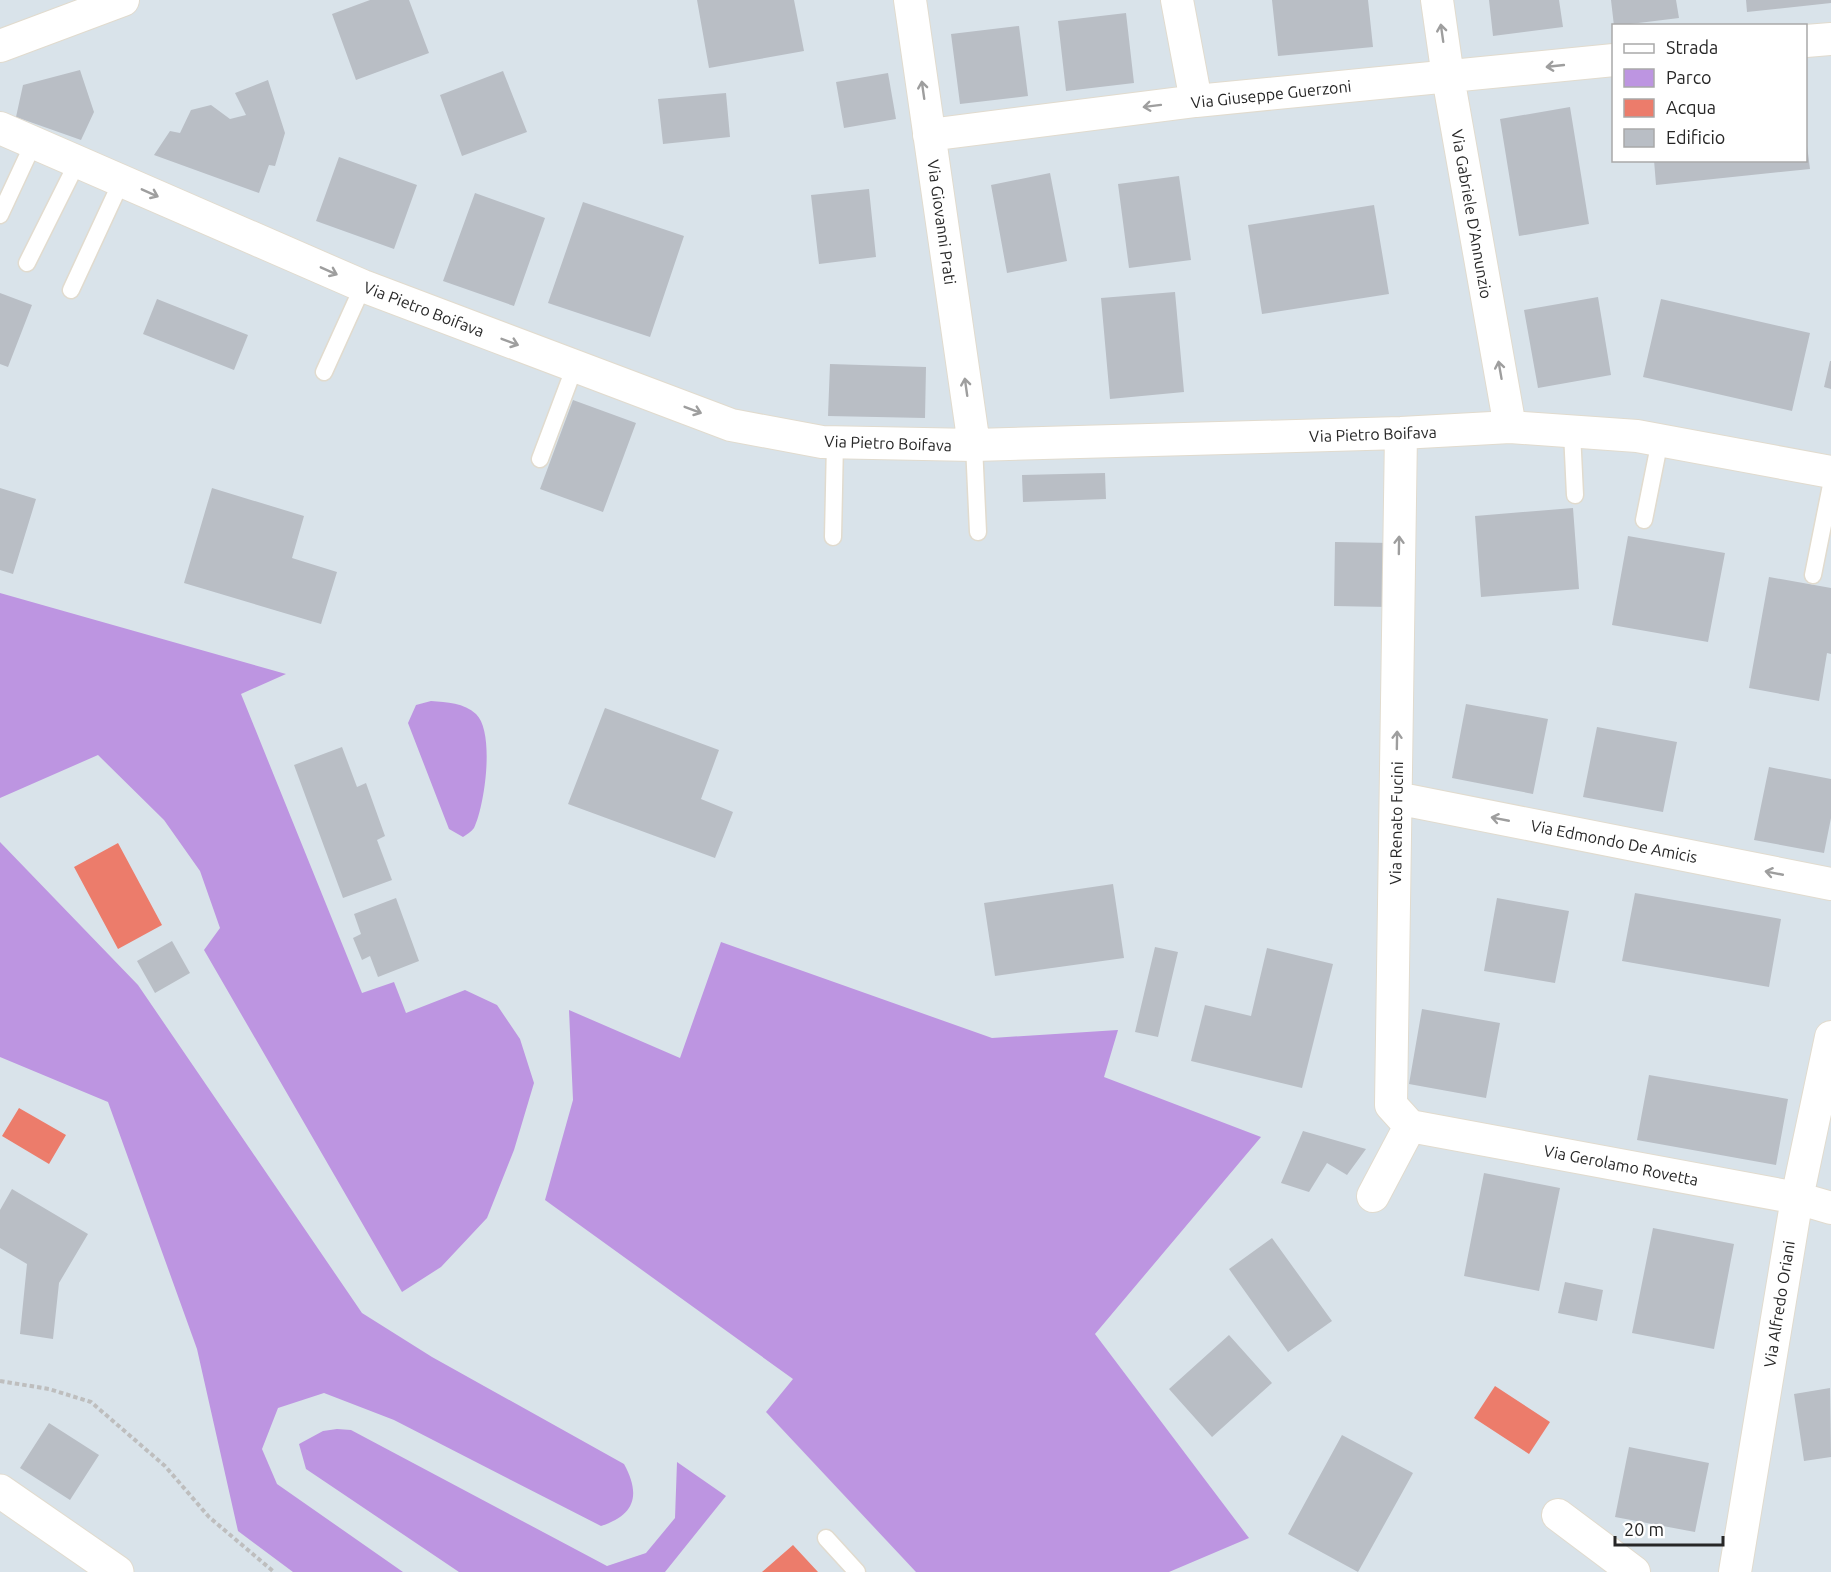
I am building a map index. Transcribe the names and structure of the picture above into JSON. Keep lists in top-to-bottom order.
{
  "streets": {
    "street": [
      "Via Giuseppe Guerzoni",
      "Via Gabriele D'Annunzio",
      "Via Giovanni Prati",
      "Via Pietro Boifava",
      "Via Renato Fucini",
      "Via Edmondo De Amicis",
      "Via Gerolamo Rovetta",
      "Via Alfredo Oriani"
    ]
  },
  "crossings": [
    ["Via Giuseppe Guerzoni", "Via Gabriele D'Annunzio"],
    ["Via Giuseppe Guerzoni", "Via Giovanni Prati"],
    ["Via Gabriele D'Annunzio", "Via Pietro Boifava"],
    ["Via Giovanni Prati", "Via Pietro Boifava"],
    ["Via Pietro Boifava", "Via Renato Fucini"],
    ["Via Renato Fucini", "Via Edmondo De Amicis"],
    ["Via Renato Fucini", "Via Gerolamo Rovetta"],
    ["Via Gerolamo Rovetta", "Via Alfredo Oriani"]
  ],
  "one_way": [
    "Via Giuseppe Guerzoni",
    "Via Gabriele D'Annunzio",
    "Via Giovanni Prati",
    "Via Pietro Boifava",
    "Via Renato Fucini",
    "Via Edmondo De Amicis"
  ],
  "legend": [
    "Strada",
    "Parco",
    "Acqua",
    "Edificio"
  ],
  "scale_bar": "20 m"
}
